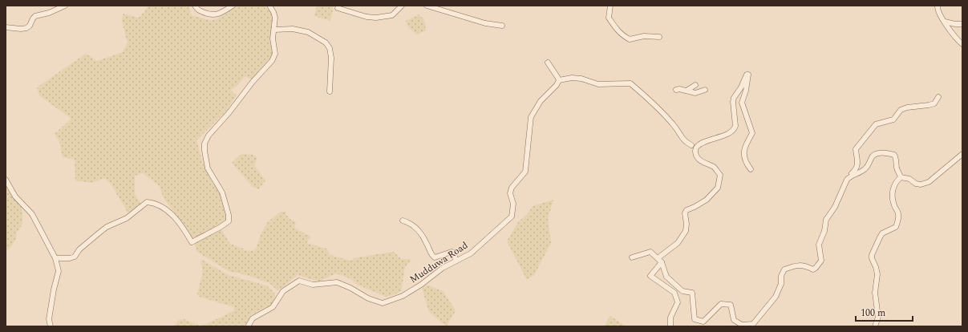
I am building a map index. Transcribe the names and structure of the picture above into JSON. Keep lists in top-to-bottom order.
{
  "streets": {
    "street": ["Mudduwa Road"]
  },
  "scale_bar": "100 m"
}
